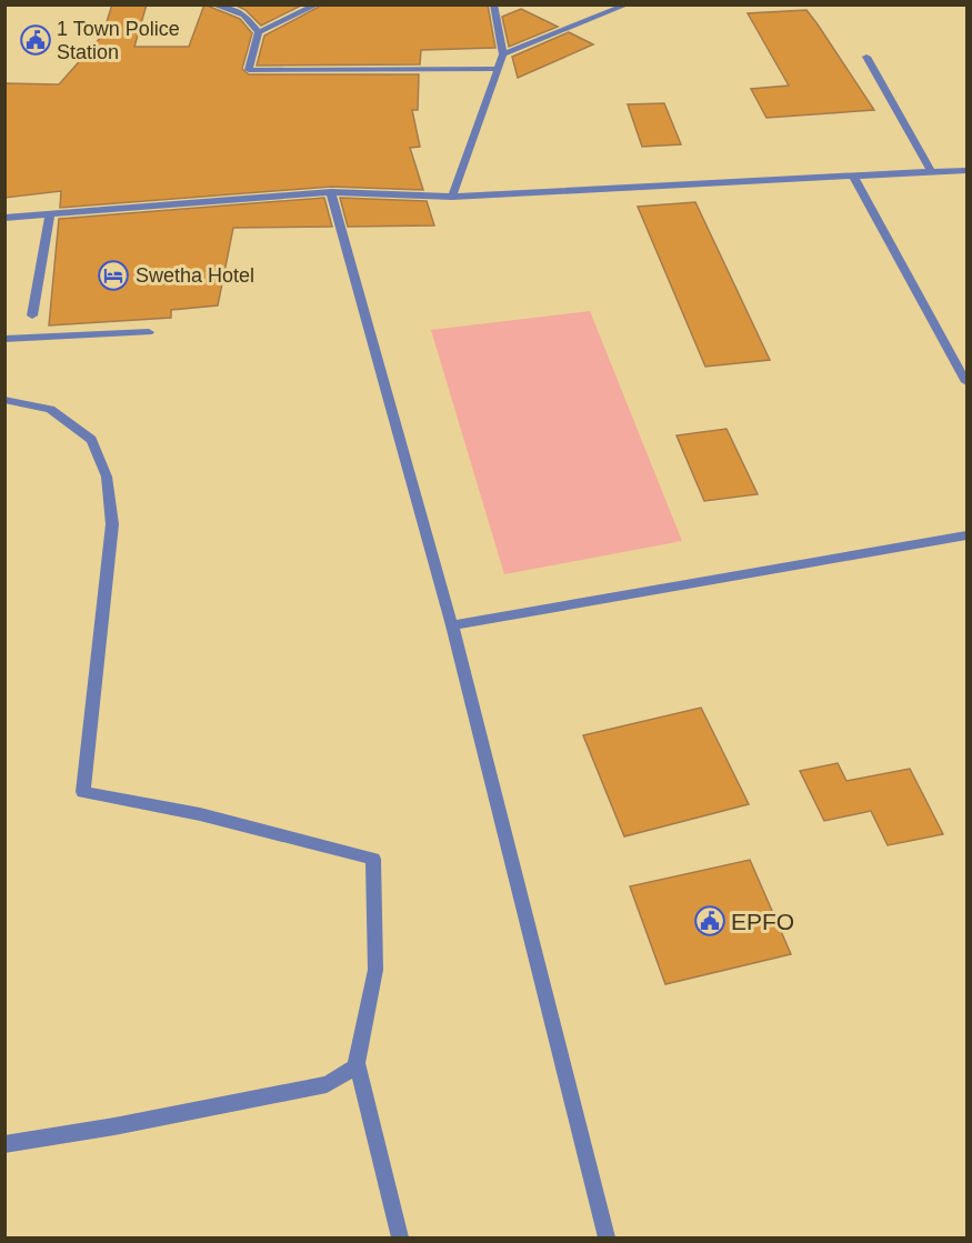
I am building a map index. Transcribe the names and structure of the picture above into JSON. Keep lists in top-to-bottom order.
{
  "places": {
    "public building": ["1 Town Police Station", "EPFO"],
    "hotel": ["Swetha Hotel"]
  }
}
